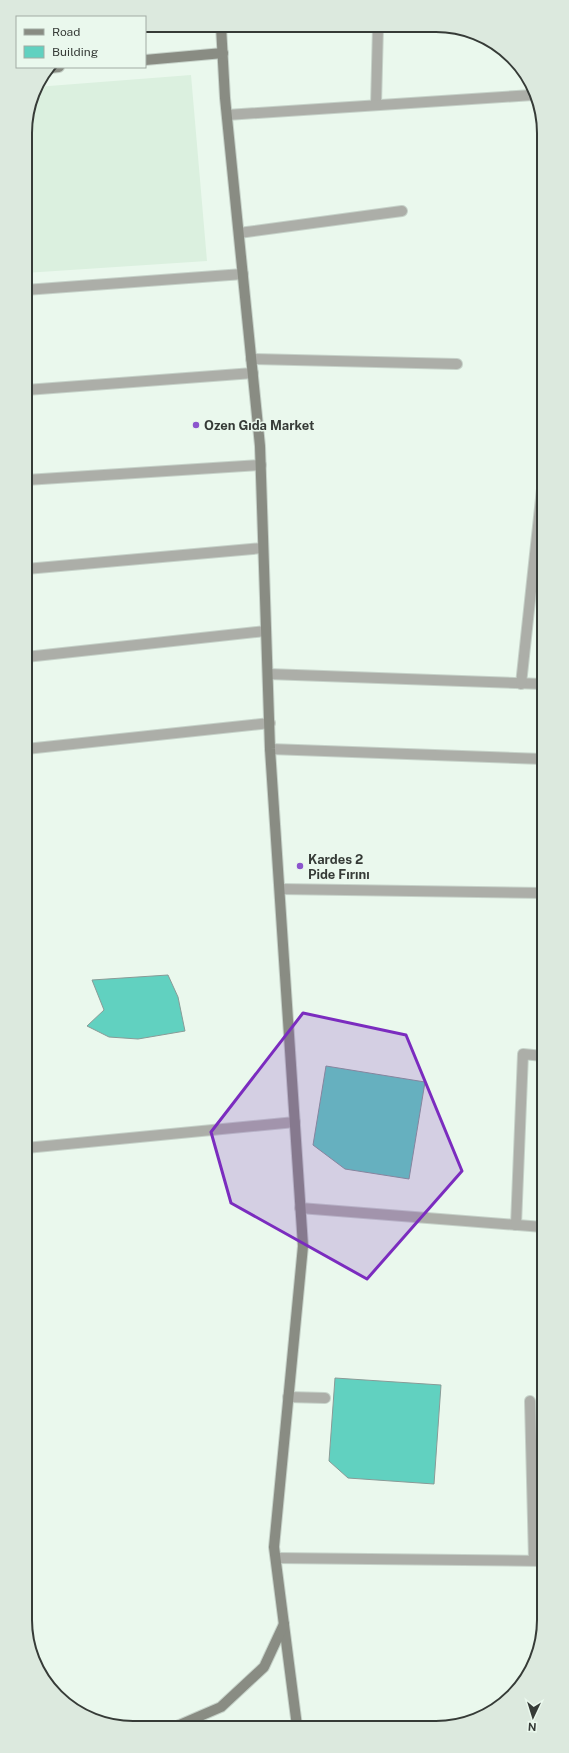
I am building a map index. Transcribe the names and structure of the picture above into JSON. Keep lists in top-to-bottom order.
{
  "places": ["Ozen Gıda Market", "Kardes 2 Pide Fırını"],
  "legend": ["Road", "Building"],
  "north": "bottom"
}
